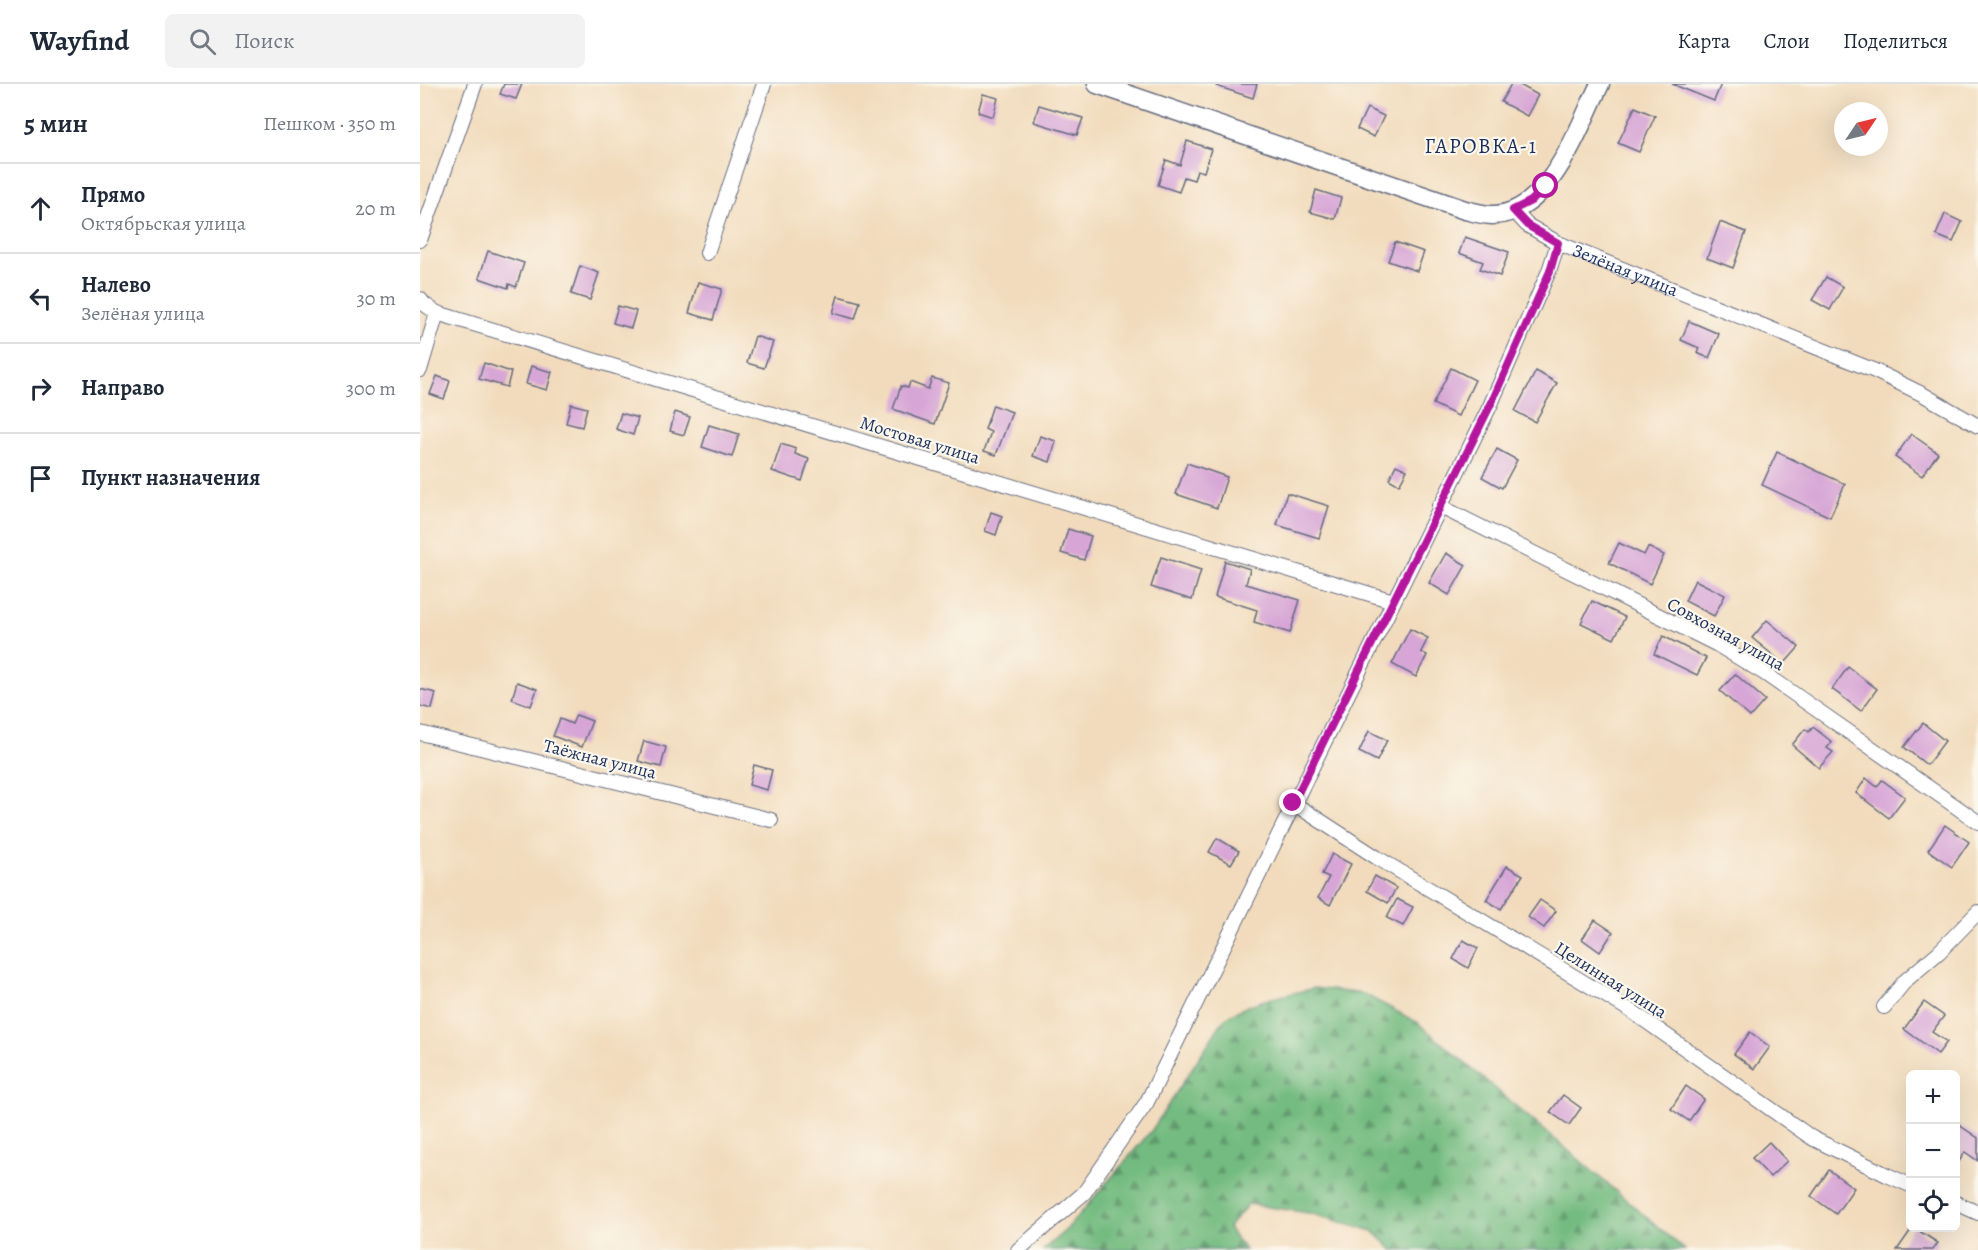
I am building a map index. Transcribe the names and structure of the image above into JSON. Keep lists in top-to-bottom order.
{
  "streets": {
    "street": [
      "Зелёная улица",
      "Мостовая улица",
      "Совхозная улица",
      "Таёжная улица",
      "Целинная улица"
    ]
  },
  "districts": ["ГАРОВКА-1"],
  "north": "top right",
  "page": {
    "header": "Wayfind",
    "search": "Поиск",
    "nav": ["Карта", "Слои", "Поделиться"],
    "heading": ["5 мин", "Пешком · 350 m"],
    "list": [
      ["Прямо", "Октябрьская улица", "20 m"],
      ["Налево", "Зелёная улица", "30 m"],
      ["Направо", "300 m"],
      "Пункт назначения"
    ],
    "map_buttons": ["+", "−"]
  }
}
